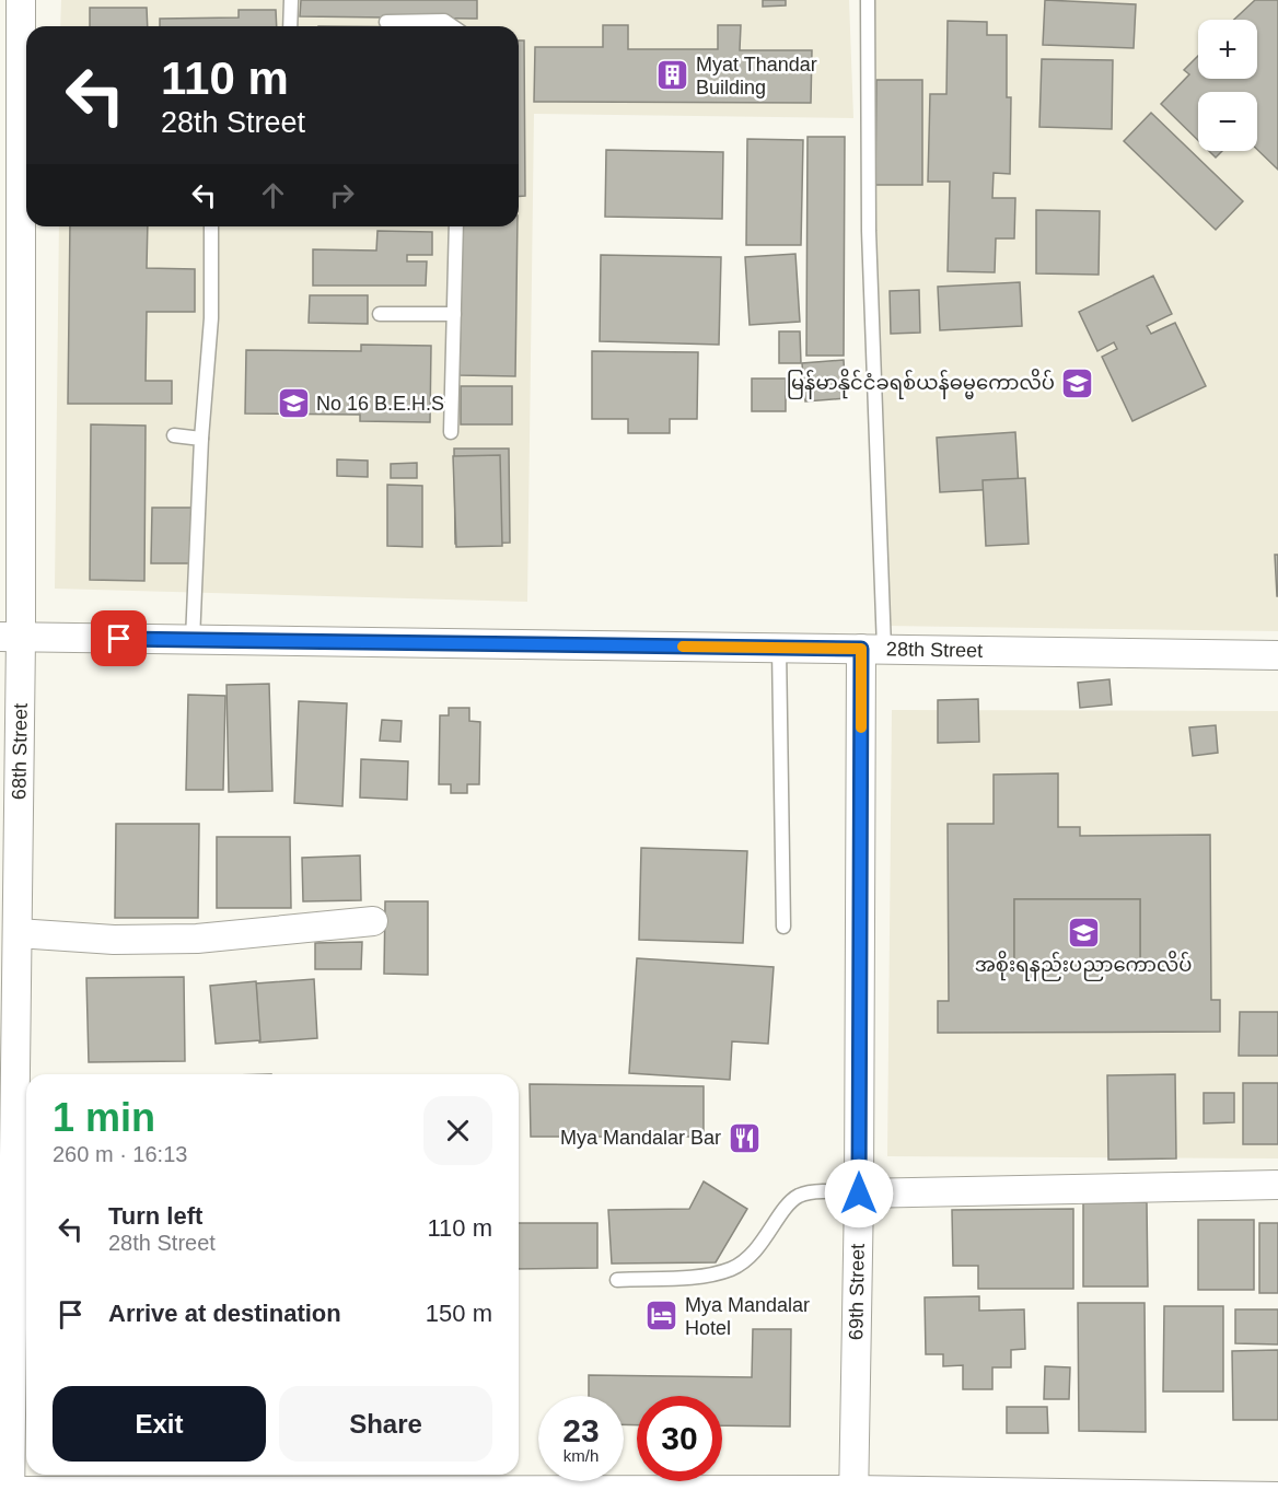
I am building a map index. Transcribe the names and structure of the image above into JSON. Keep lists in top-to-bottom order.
{
  "streets": {
    "street": ["28th Street", "68th Street", "69th Street"]
  },
  "crossings": [
    ["28th Street", "68th Street"],
    ["28th Street", "69th Street"]
  ],
  "places": {
    "building": ["Myat Thandar Building"],
    "school or university": ["မြန်မာနိုင်ငံခရစ်ယန်ဓမ္မကောလိပ်", "No 16 B.E.H.S", "အစိုးရနည်းပညာကောလိပ်"],
    "restaurant": ["Mya Mandalar Bar"],
    "hotel": ["Mya Mandalar Hotel"]
  },
  "page": {
    "map_buttons": ["+", "−"],
    "turn": ["110 m", "28th Street"],
    "heading": ["1 min", "260 m · 16:13"],
    "list": [
      {
        "name": "Turn left",
        "note": "28th Street",
        "value": "110 m"
      },
      {
        "name": "Arrive at destination",
        "value": "150 m"
      }
    ],
    "buttons": ["Exit", "Share"],
    "speed": "23 km/h",
    "limit": "30"
  }
}
